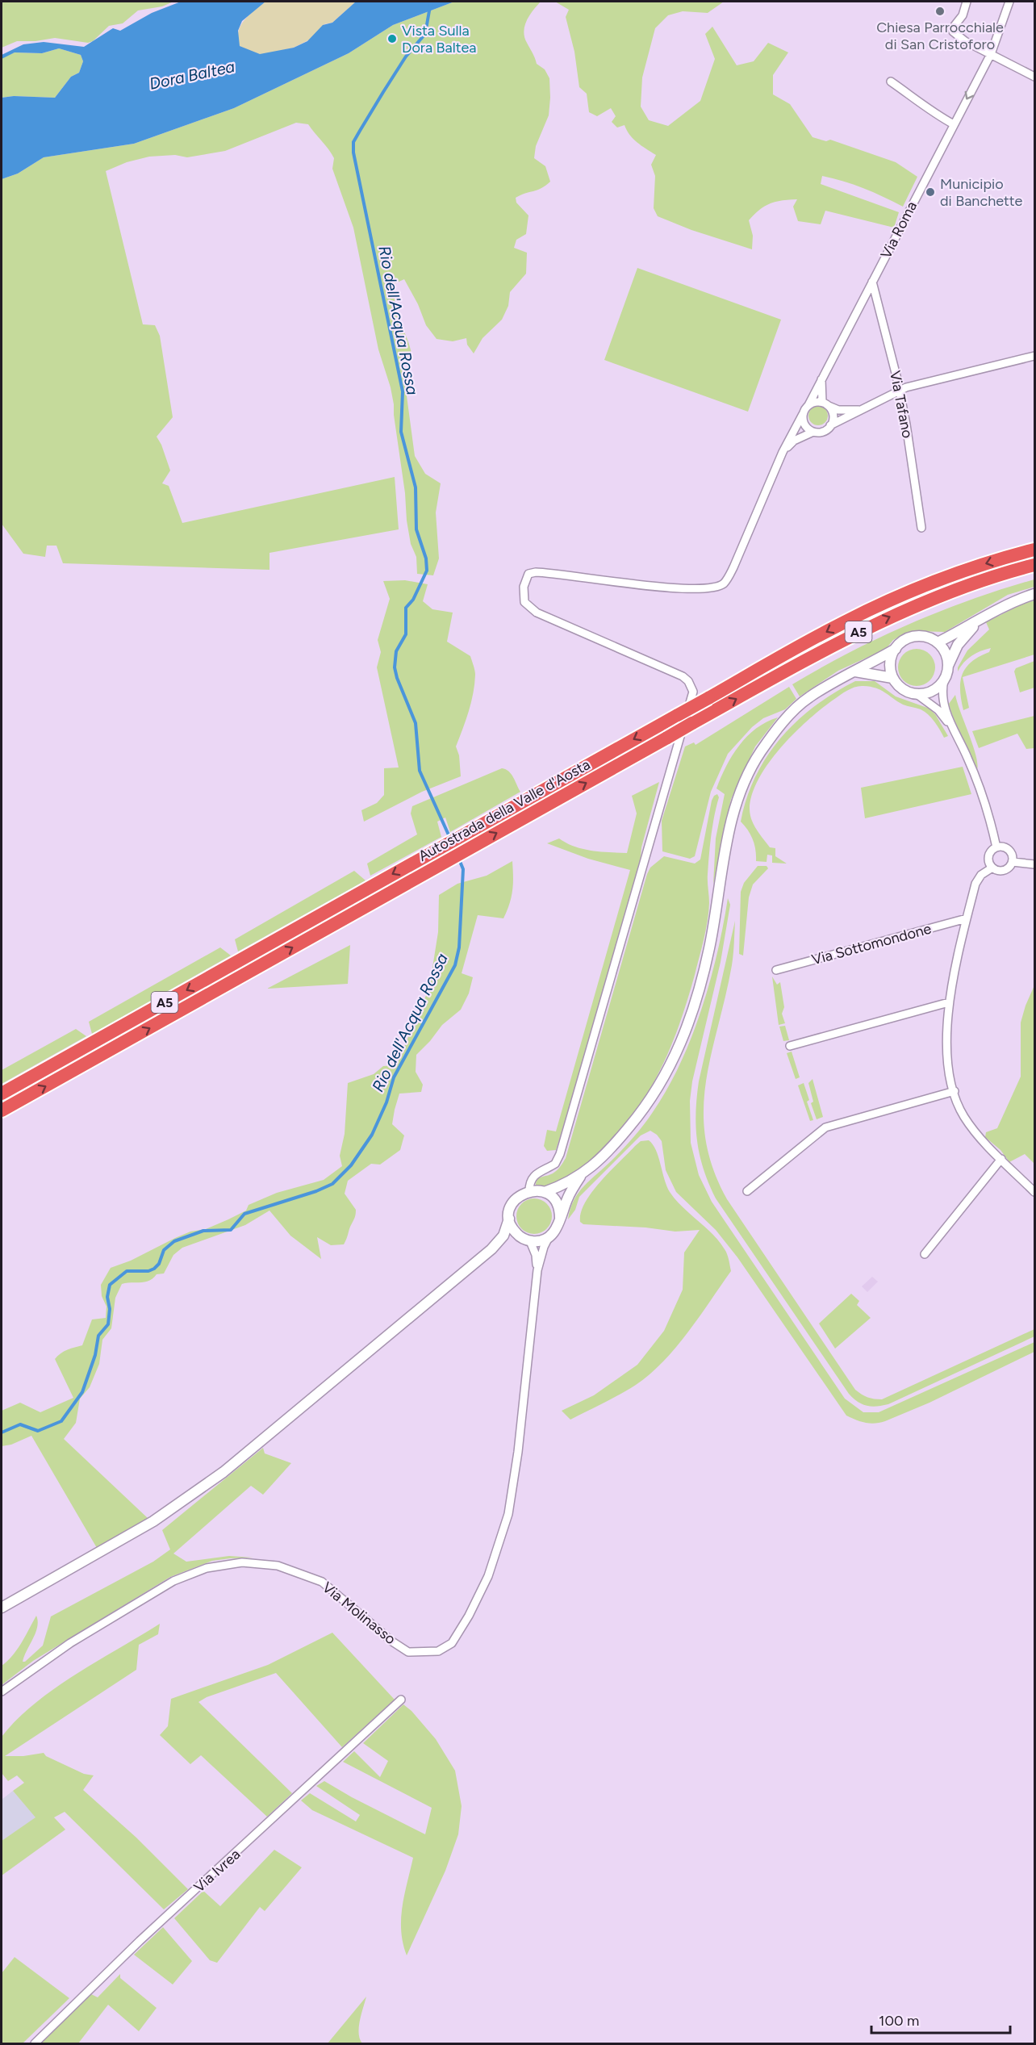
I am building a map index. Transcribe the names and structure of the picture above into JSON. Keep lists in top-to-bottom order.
{
  "streets": {
    "highway": ["A5", "Autostrada della Valle d'Aosta"],
    "street": [
      "Via Roma",
      "Via Tafano",
      "Via Sottomondone",
      "Via Molinasso",
      "Via Ivrea"
    ]
  },
  "crossings": [
    ["Via Roma", "Via Tafano"]
  ],
  "water": ["Dora Baltea", "Rio dell'Acqua Rossa"],
  "places": ["Chiesa Parrocchiale di San Cristoforo", "Vista Sulla Dora Baltea", "Municipio di Banchette"],
  "scale_bar": "100 m"
}
